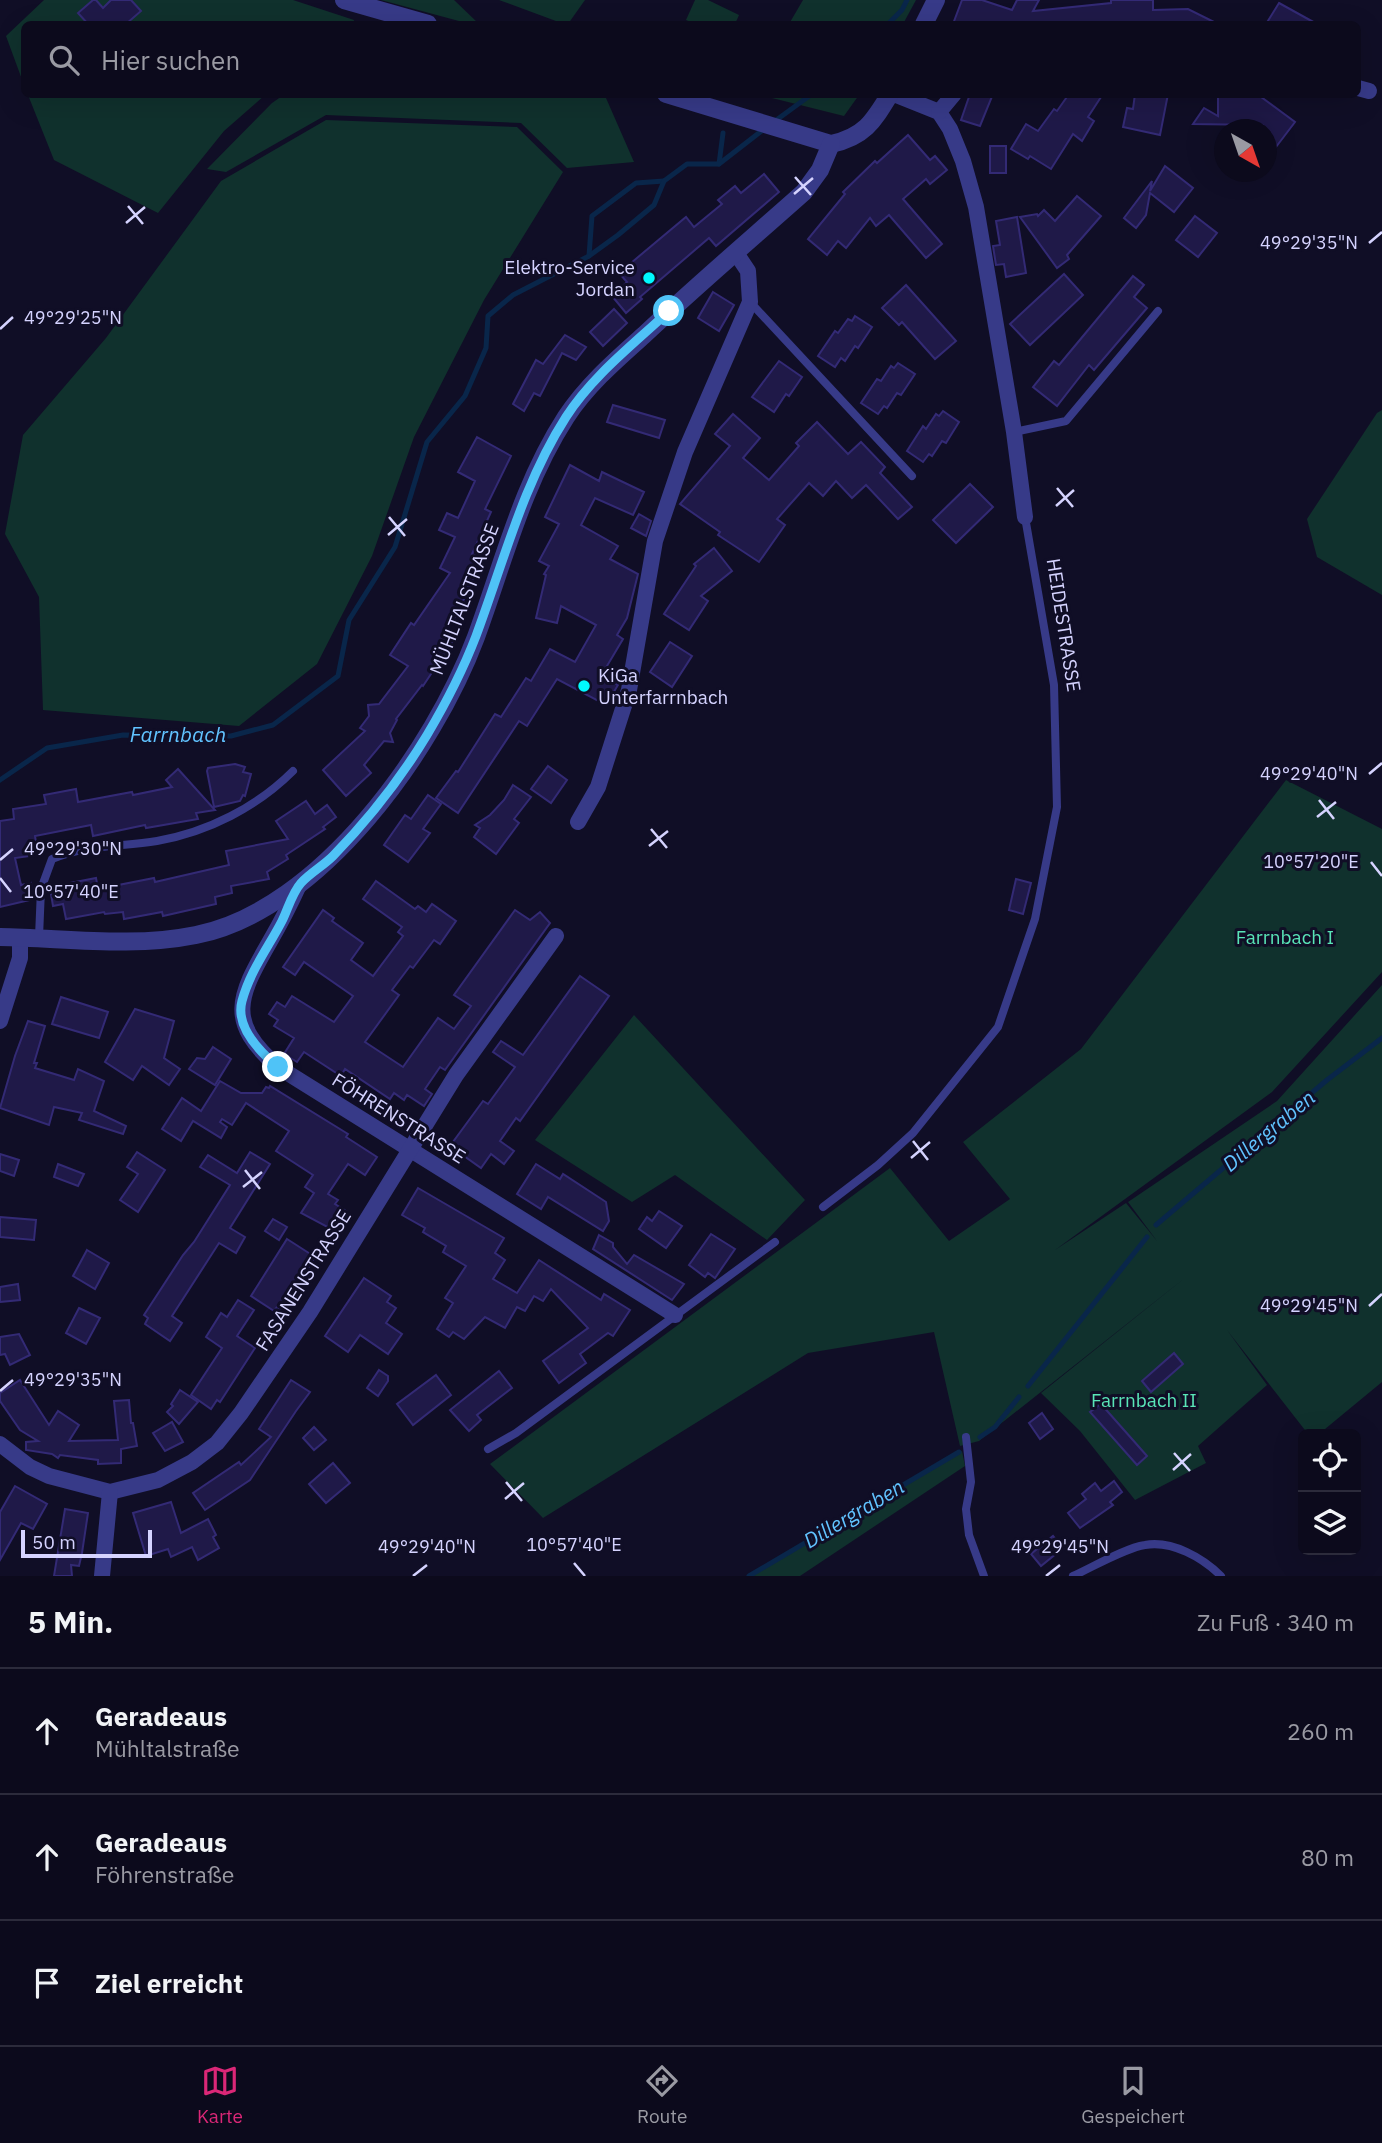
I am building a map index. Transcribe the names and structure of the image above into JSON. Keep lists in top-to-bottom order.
{
  "streets": {
    "street": [
      "MÜHLTALSTRASSE",
      "HEIDESTRASSE",
      "FÖHRENSTRASSE",
      "FASANENSTRASSE"
    ]
  },
  "crossings": [
    ["MÜHLTALSTRASSE", "FÖHRENSTRASSE"],
    ["FÖHRENSTRASSE", "FASANENSTRASSE"]
  ],
  "water": ["Farrnbach", "Dillergraben"],
  "parks": ["Farrnbach I", "Farrnbach II"],
  "places": ["Elektro-Service Jordan", "KiGa Unterfarrnbach"],
  "scale_bar": "50 m",
  "north": "bottom right",
  "page": {
    "search": "Hier suchen",
    "scale": "50 m",
    "heading": ["5 Min.", "Zu Fuß · 340 m"],
    "list": [
      ["Geradeaus", "Mühltalstraße", "260 m"],
      ["Geradeaus", "Föhrenstraße", "80 m"],
      "Ziel erreicht"
    ],
    "nav": ["Karte", "Route", "Gespeichert"]
  },
  "coordinates": [
    "49°29'35\"N",
    "49°29'25\"N",
    "49°29'40\"N",
    "49°29'30\"N",
    "10°57'20\"E",
    "10°57'40\"E",
    "49°29'45\"N"
  ]
}
